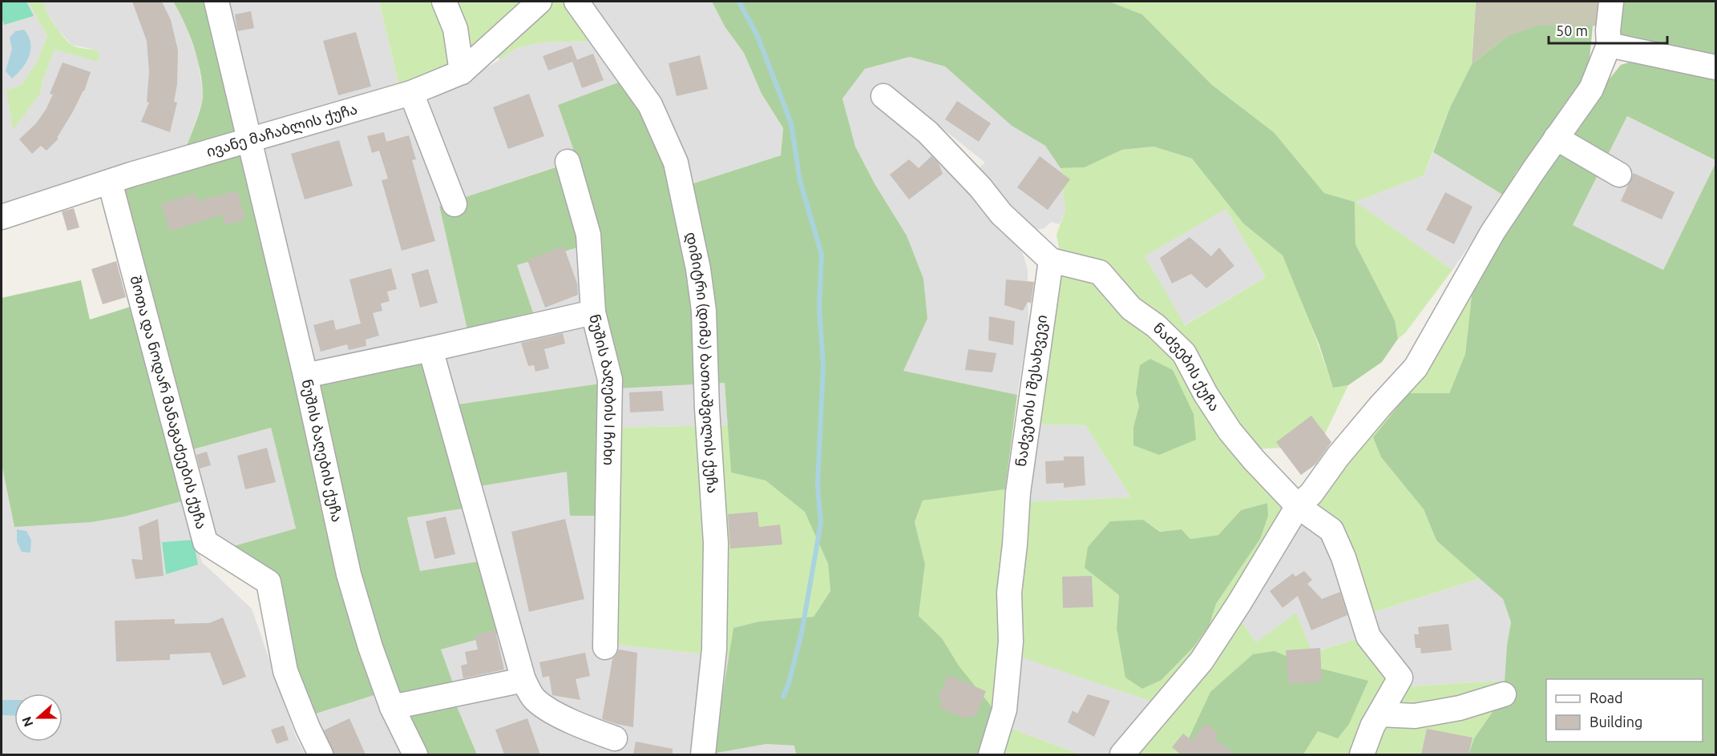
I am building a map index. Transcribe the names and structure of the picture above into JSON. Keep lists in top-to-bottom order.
{
  "streets": {
    "street": [
      "ივანე მაჩაბლის ქუჩა",
      "დიმიტრი (დიმა) ბათიაშვილის ქუჩა",
      "ნაძვების ქუჩა",
      "ნაძვების I შესახვევი",
      "ნუშის ბაღების I ჩიხი",
      "შოთა და ნოდარ მანაგაძეების ქუჩა",
      "ნუშის ბაღების ქუჩა"
    ]
  },
  "crossings": [
    ["ივანე მაჩაბლის ქუჩა", "შოთა და ნოდარ მანაგაძეების ქუჩა"],
    ["ივანე მაჩაბლის ქუჩა", "ნუშის ბაღების ქუჩა"],
    ["ნაძვების ქუჩა", "ნაძვების I შესახვევი"],
    ["ნუშის ბაღების I ჩიხი", "ნუშის ბაღების ქუჩა"]
  ],
  "legend": ["Road", "Building"],
  "scale_bar": "50 m",
  "north": "left"
}
